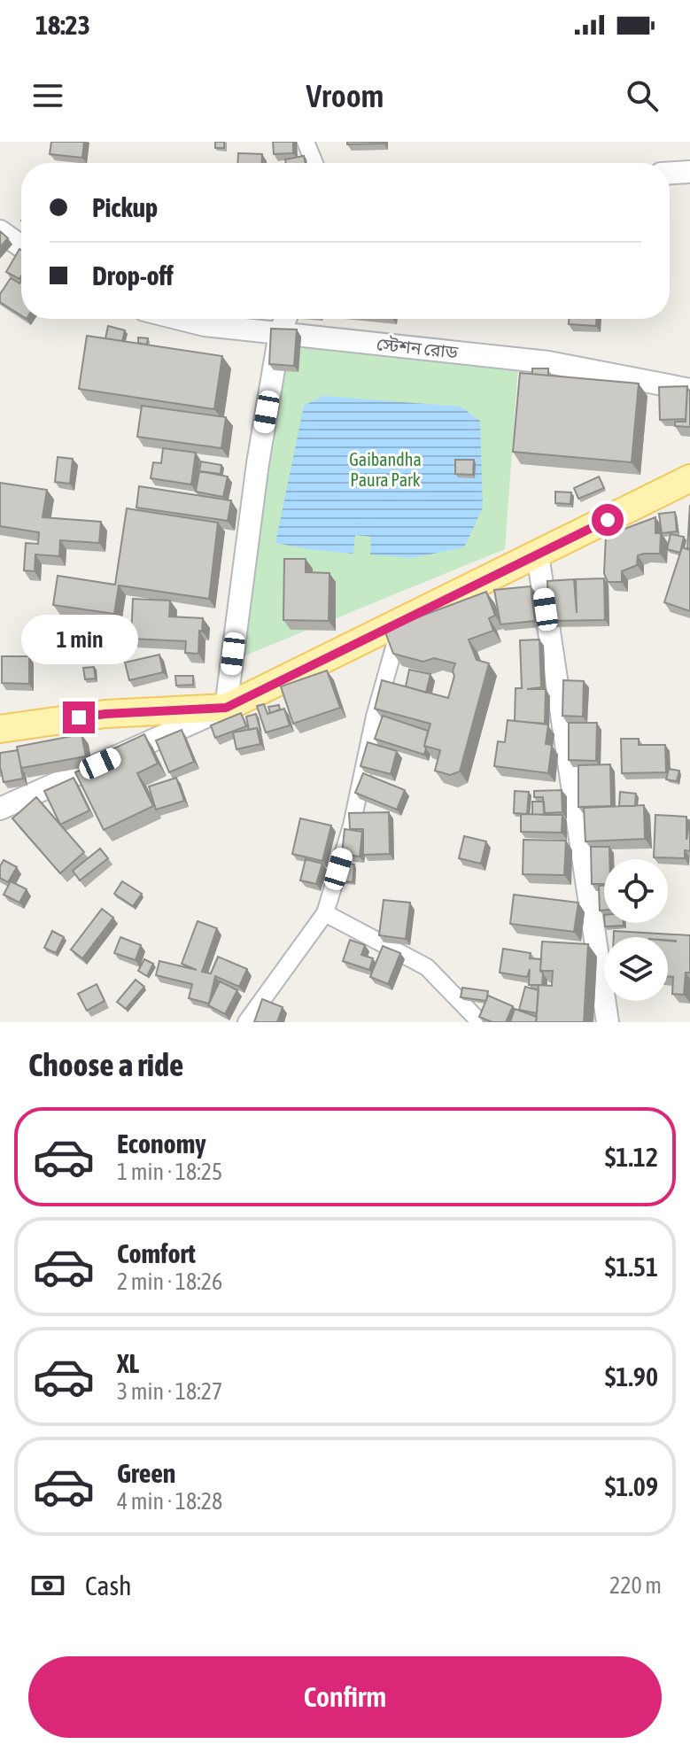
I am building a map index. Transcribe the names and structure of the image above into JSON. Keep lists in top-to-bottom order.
{
  "streets": {
    "street": ["স্টেশন রোড"]
  },
  "parks": ["Gaibandha Paura Park"],
  "page": {
    "status": "18:23",
    "header": "Vroom",
    "banner": ["Pickup", "Drop-off"],
    "bubble": "1 min",
    "heading": "Choose a ride",
    "list": [
      {
        "name": "Economy",
        "note": "1 min · 18:25",
        "value": "$1.12"
      },
      {
        "name": "Comfort",
        "note": "2 min · 18:26",
        "value": "$1.51"
      },
      {
        "name": "XL",
        "note": "3 min · 18:27",
        "value": "$1.90"
      },
      {
        "name": "Green",
        "note": "4 min · 18:28",
        "value": "$1.09"
      }
    ],
    "pay": ["Cash", "220 m"],
    "buttons": "Confirm"
  }
}
